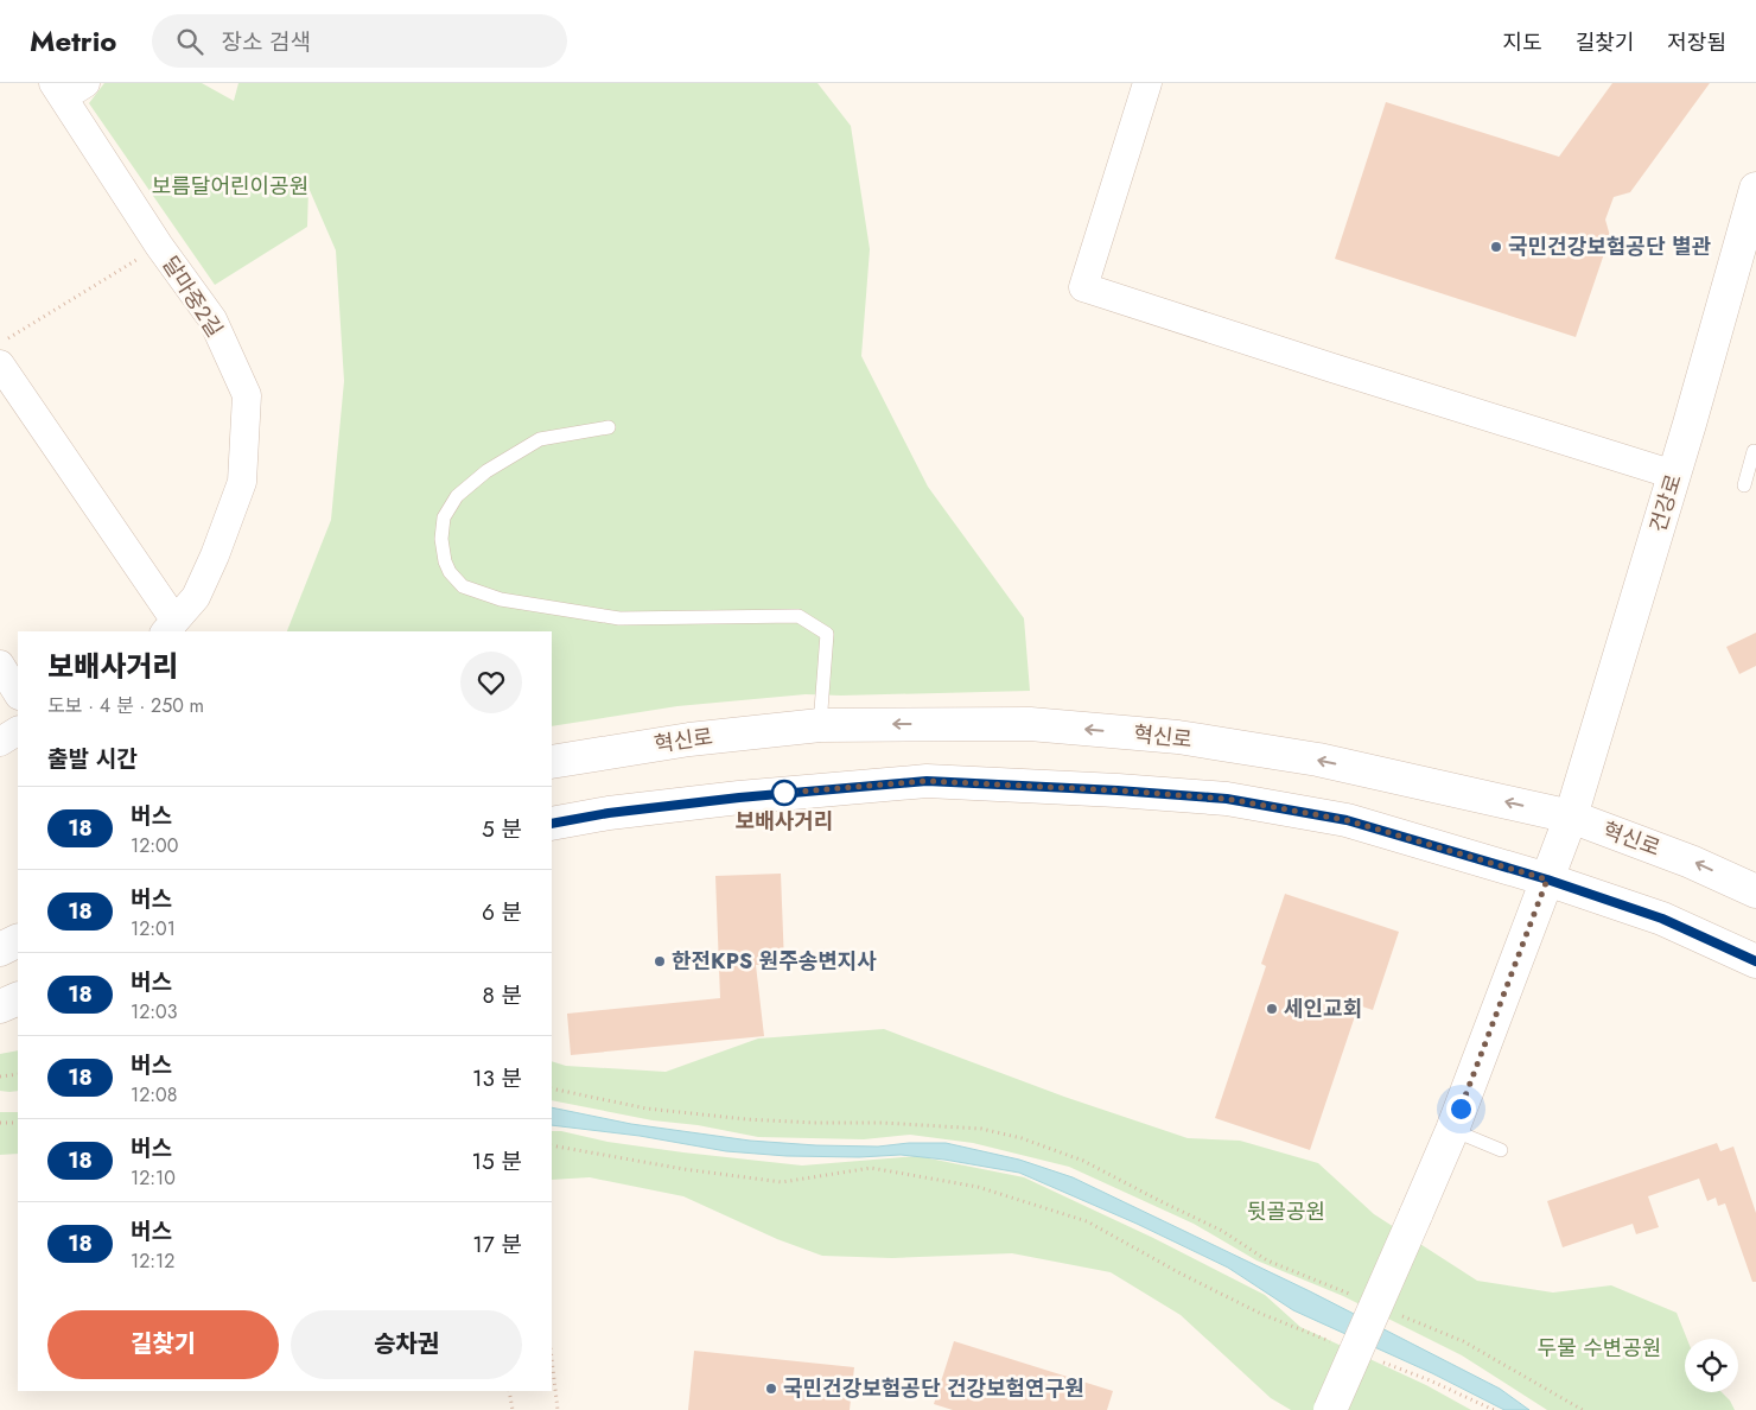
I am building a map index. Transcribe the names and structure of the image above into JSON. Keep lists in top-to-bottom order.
{
  "streets": {
    "street": ["달마중2길", "건강로", "혁신로"]
  },
  "crossings": [
    ["건강로", "혁신로"]
  ],
  "parks": ["보름달어린이공원", "뒷골공원", "두물 수변공원"],
  "places": [
    "국민건강보험공단 별관",
    "보배사거리",
    "한전KPS 원주송변지사",
    "세인교회",
    "국민건강보험공단 건강보험연구원"
  ],
  "lines": ["bus line 18"],
  "page": {
    "header": "Metrio",
    "search": "장소 검색",
    "nav": ["지도", "길찾기", "저장됨"],
    "heading": [
      ["보배사거리", "도보 · 4 분 · 250 m"],
      "출발 시간"
    ],
    "list": [
      {
        "mark": "18",
        "name": "버스",
        "note": "12:00",
        "value": "5 분"
      },
      {
        "mark": "18",
        "name": "버스",
        "note": "12:01",
        "value": "6 분"
      },
      {
        "mark": "18",
        "name": "버스",
        "note": "12:03",
        "value": "8 분"
      },
      {
        "mark": "18",
        "name": "버스",
        "note": "12:08",
        "value": "13 분"
      },
      {
        "mark": "18",
        "name": "버스",
        "note": "12:10",
        "value": "15 분"
      },
      {
        "mark": "18",
        "name": "버스",
        "note": "12:12",
        "value": "17 분"
      }
    ],
    "buttons": ["길찾기", "승차권"]
  }
}
